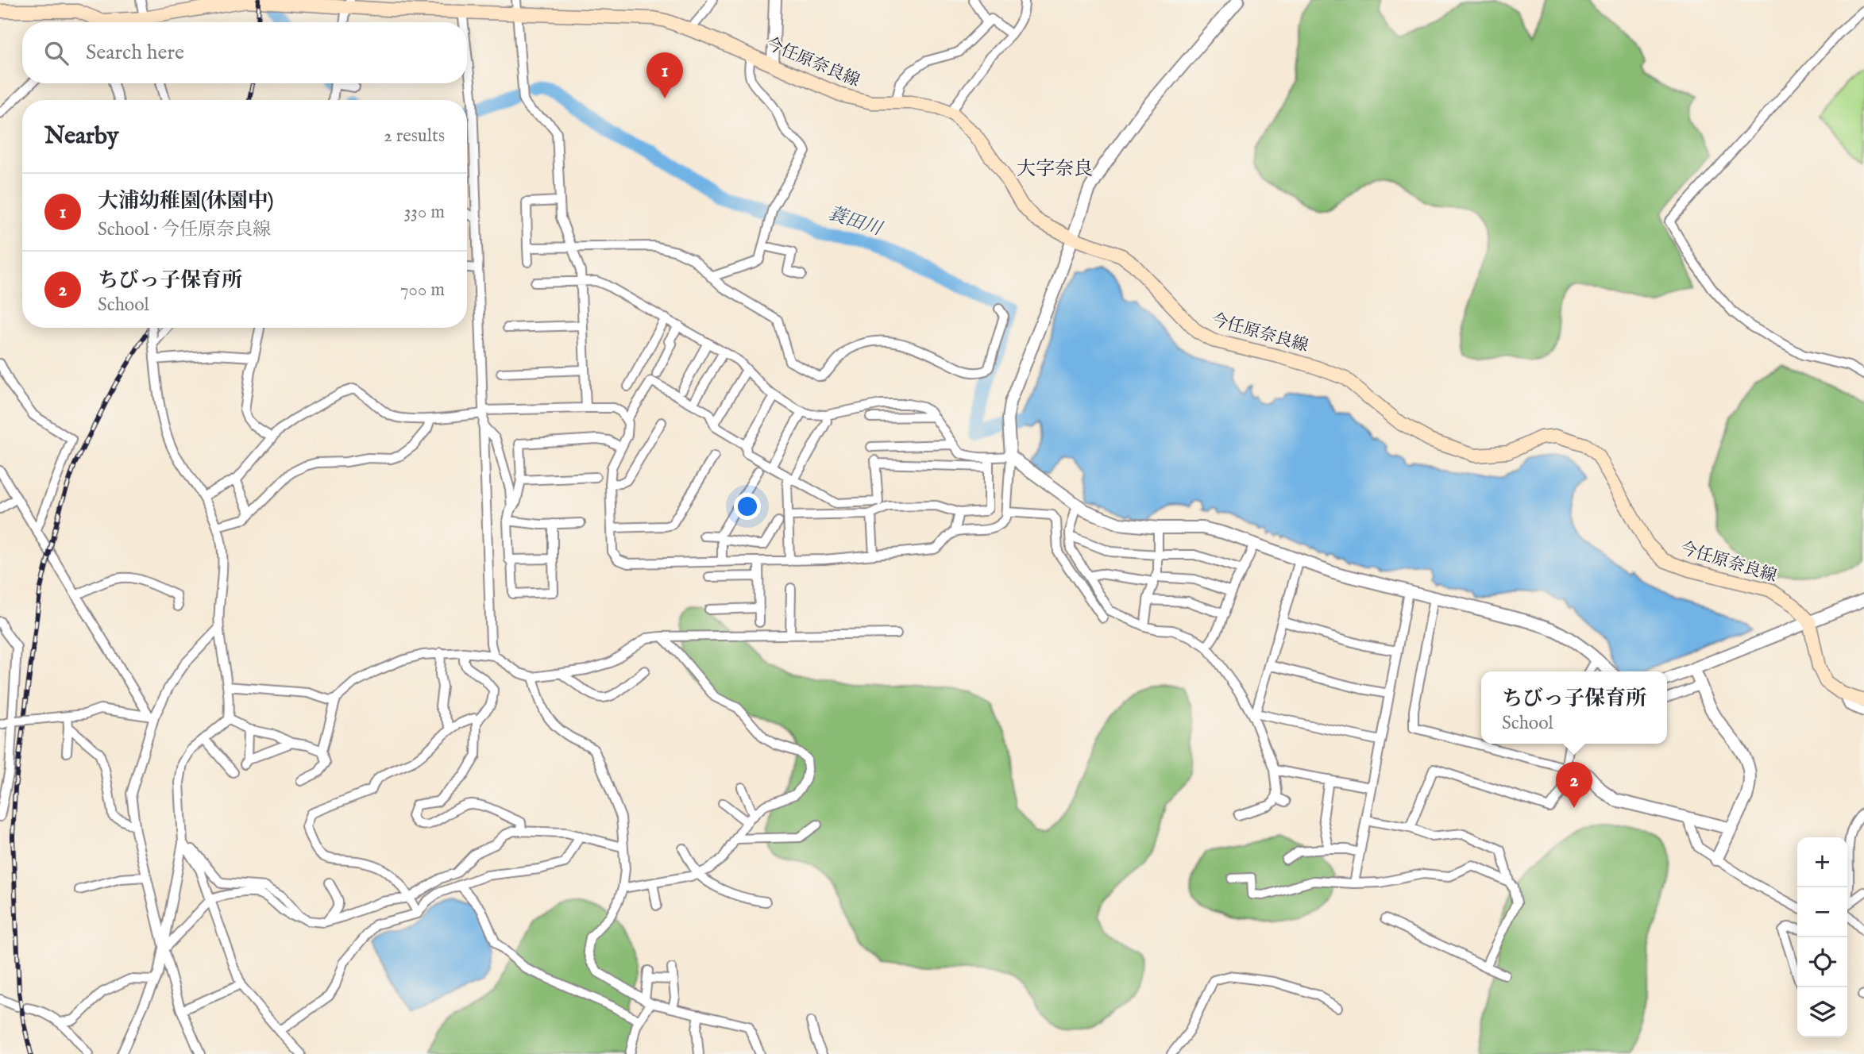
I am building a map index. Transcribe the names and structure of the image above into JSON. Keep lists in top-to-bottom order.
{
  "streets": {
    "main road": ["今任原奈良線"]
  },
  "districts": ["大字奈良"],
  "water": ["蓑田川"],
  "page": {
    "search": "Search here",
    "pins": ["1", "2"],
    "heading": ["Nearby", "2 results"],
    "list": [
      {
        "mark": "1",
        "name": "大浦幼稚園(休園中)",
        "note": "School · 今任原奈良線",
        "value": "330 m"
      },
      {
        "mark": "2",
        "name": "ちびっ子保育所",
        "note": "School",
        "value": "700 m"
      }
    ],
    "popup": ["ちびっ子保育所", "School"],
    "map_buttons": ["+", "−"]
  }
}
